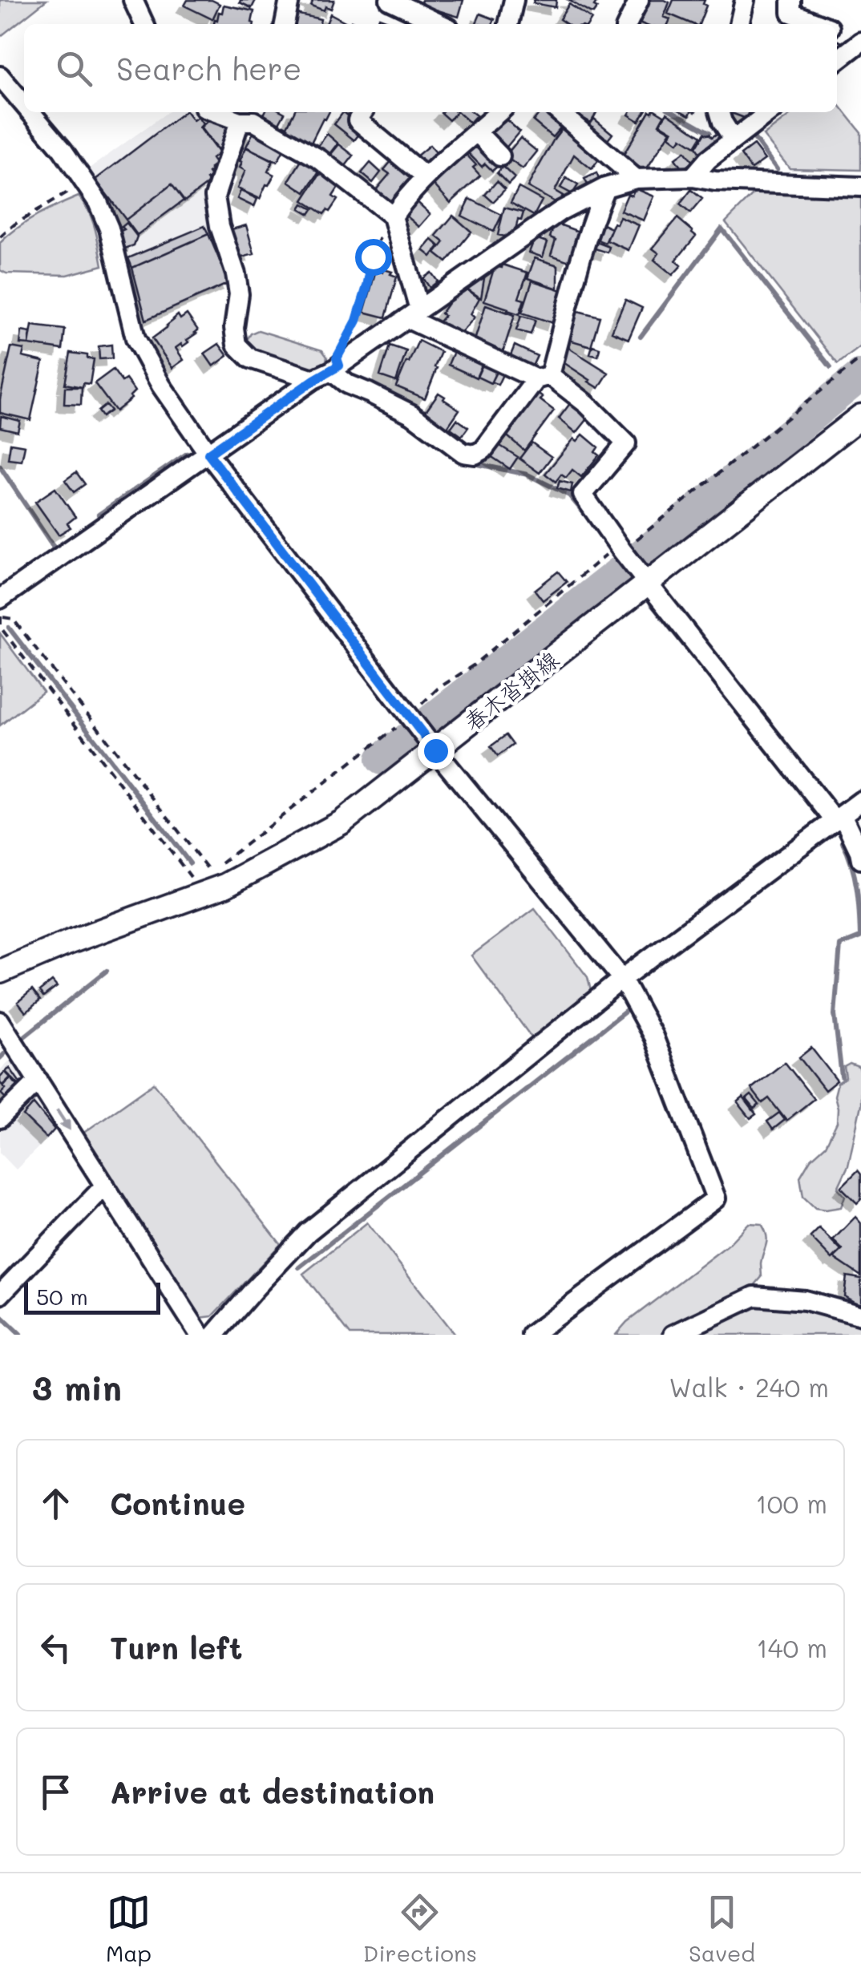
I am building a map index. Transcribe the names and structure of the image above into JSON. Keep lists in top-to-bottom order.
{
  "streets": {
    "main road": ["春木沓掛線"]
  },
  "scale_bar": "50 m",
  "page": {
    "search": "Search here",
    "scale": "50 m",
    "heading": ["3 min", "Walk · 240 m"],
    "list": [
      ["Continue", "100 m"],
      ["Turn left", "140 m"],
      "Arrive at destination"
    ],
    "nav": ["Map", "Directions", "Saved"]
  }
}
